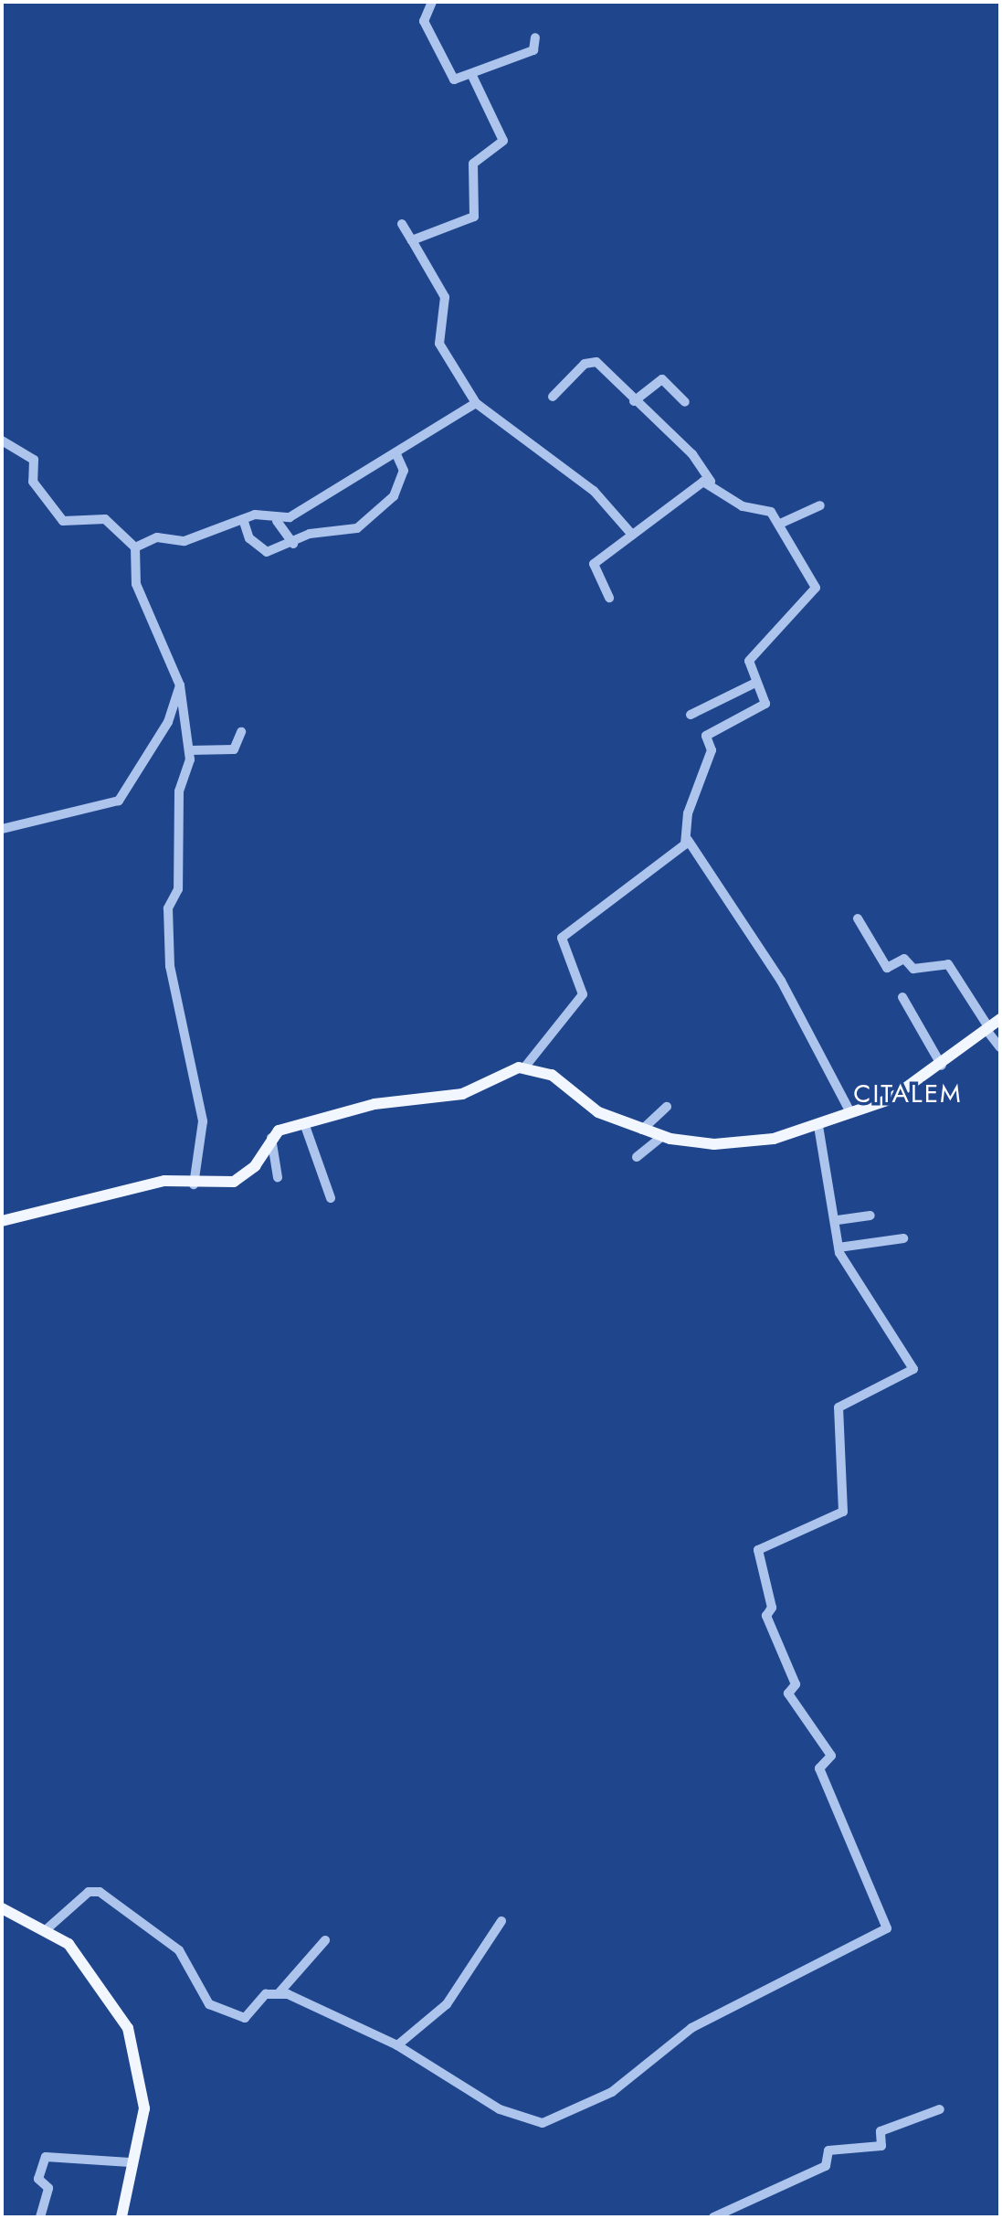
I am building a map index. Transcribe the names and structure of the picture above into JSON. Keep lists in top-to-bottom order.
{
  "districts": ["CITALEM"]
}
